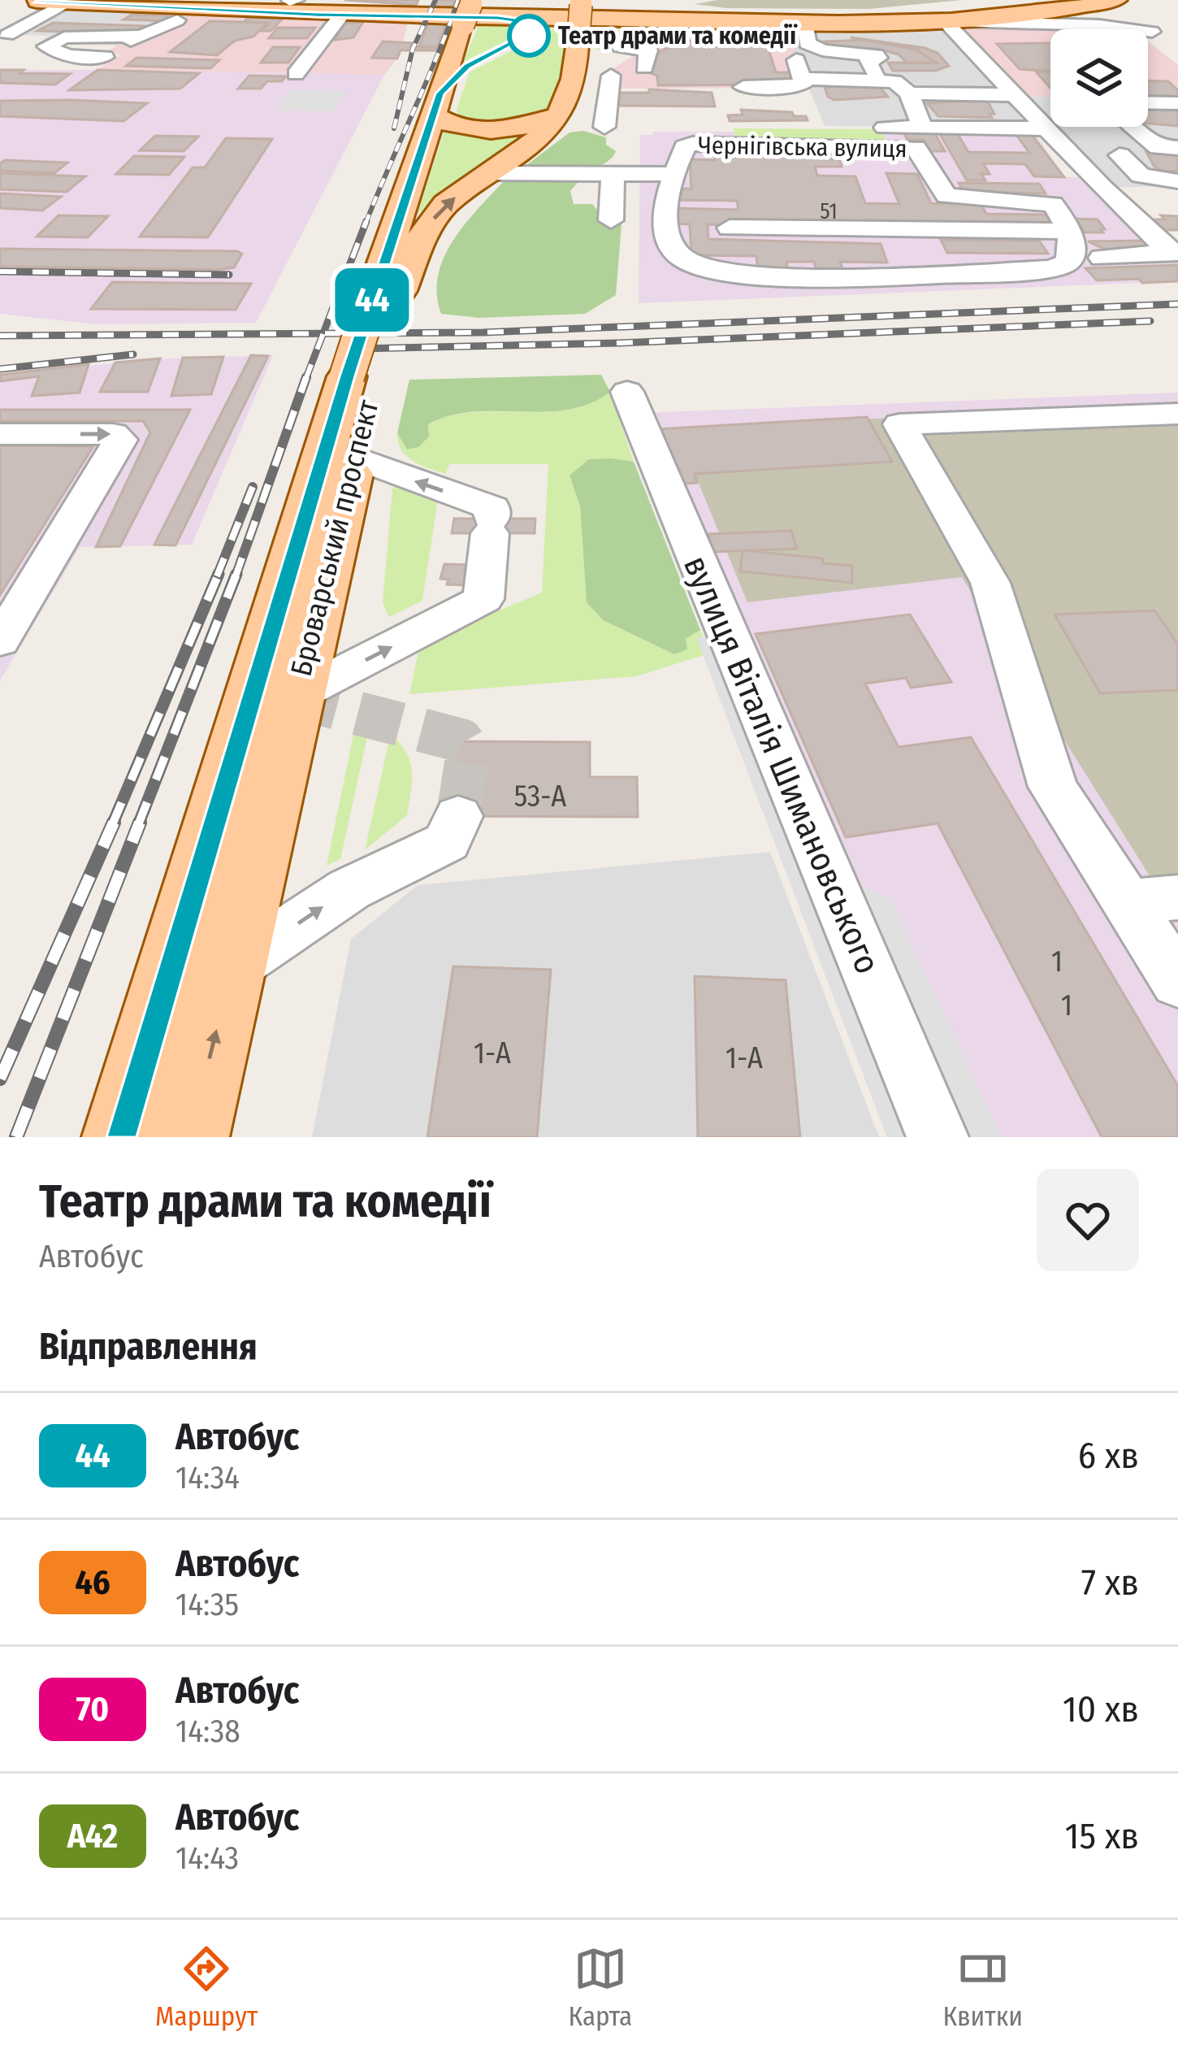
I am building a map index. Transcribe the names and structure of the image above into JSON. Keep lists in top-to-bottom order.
{
  "streets": {
    "main road": ["Броварський проспект"],
    "street": ["Чернігівська вулиця", "вулиця Віталія Шимановського"]
  },
  "crossings": [
    ["Чернігівська вулиця", "Броварський проспект"]
  ],
  "places": ["Театр драми та комедії"],
  "lines": ["bus line 44"],
  "house_numbers": [
    "51",
    "53-А",
    "1",
    "1",
    "1-А",
    "1-А"
  ],
  "page": {
    "on_map": "44",
    "heading": [
      ["Театр драми та комедії", "Автобус"],
      "Відправлення"
    ],
    "list": [
      {
        "mark": "44",
        "name": "Автобус",
        "note": "14:34",
        "value": "6 хв"
      },
      {
        "mark": "46",
        "name": "Автобус",
        "note": "14:35",
        "value": "7 хв"
      },
      {
        "mark": "70",
        "name": "Автобус",
        "note": "14:38",
        "value": "10 хв"
      },
      {
        "mark": "А42",
        "name": "Автобус",
        "note": "14:43",
        "value": "15 хв"
      }
    ],
    "tabs": ["Маршрут", "Карта", "Квитки"]
  }
}
